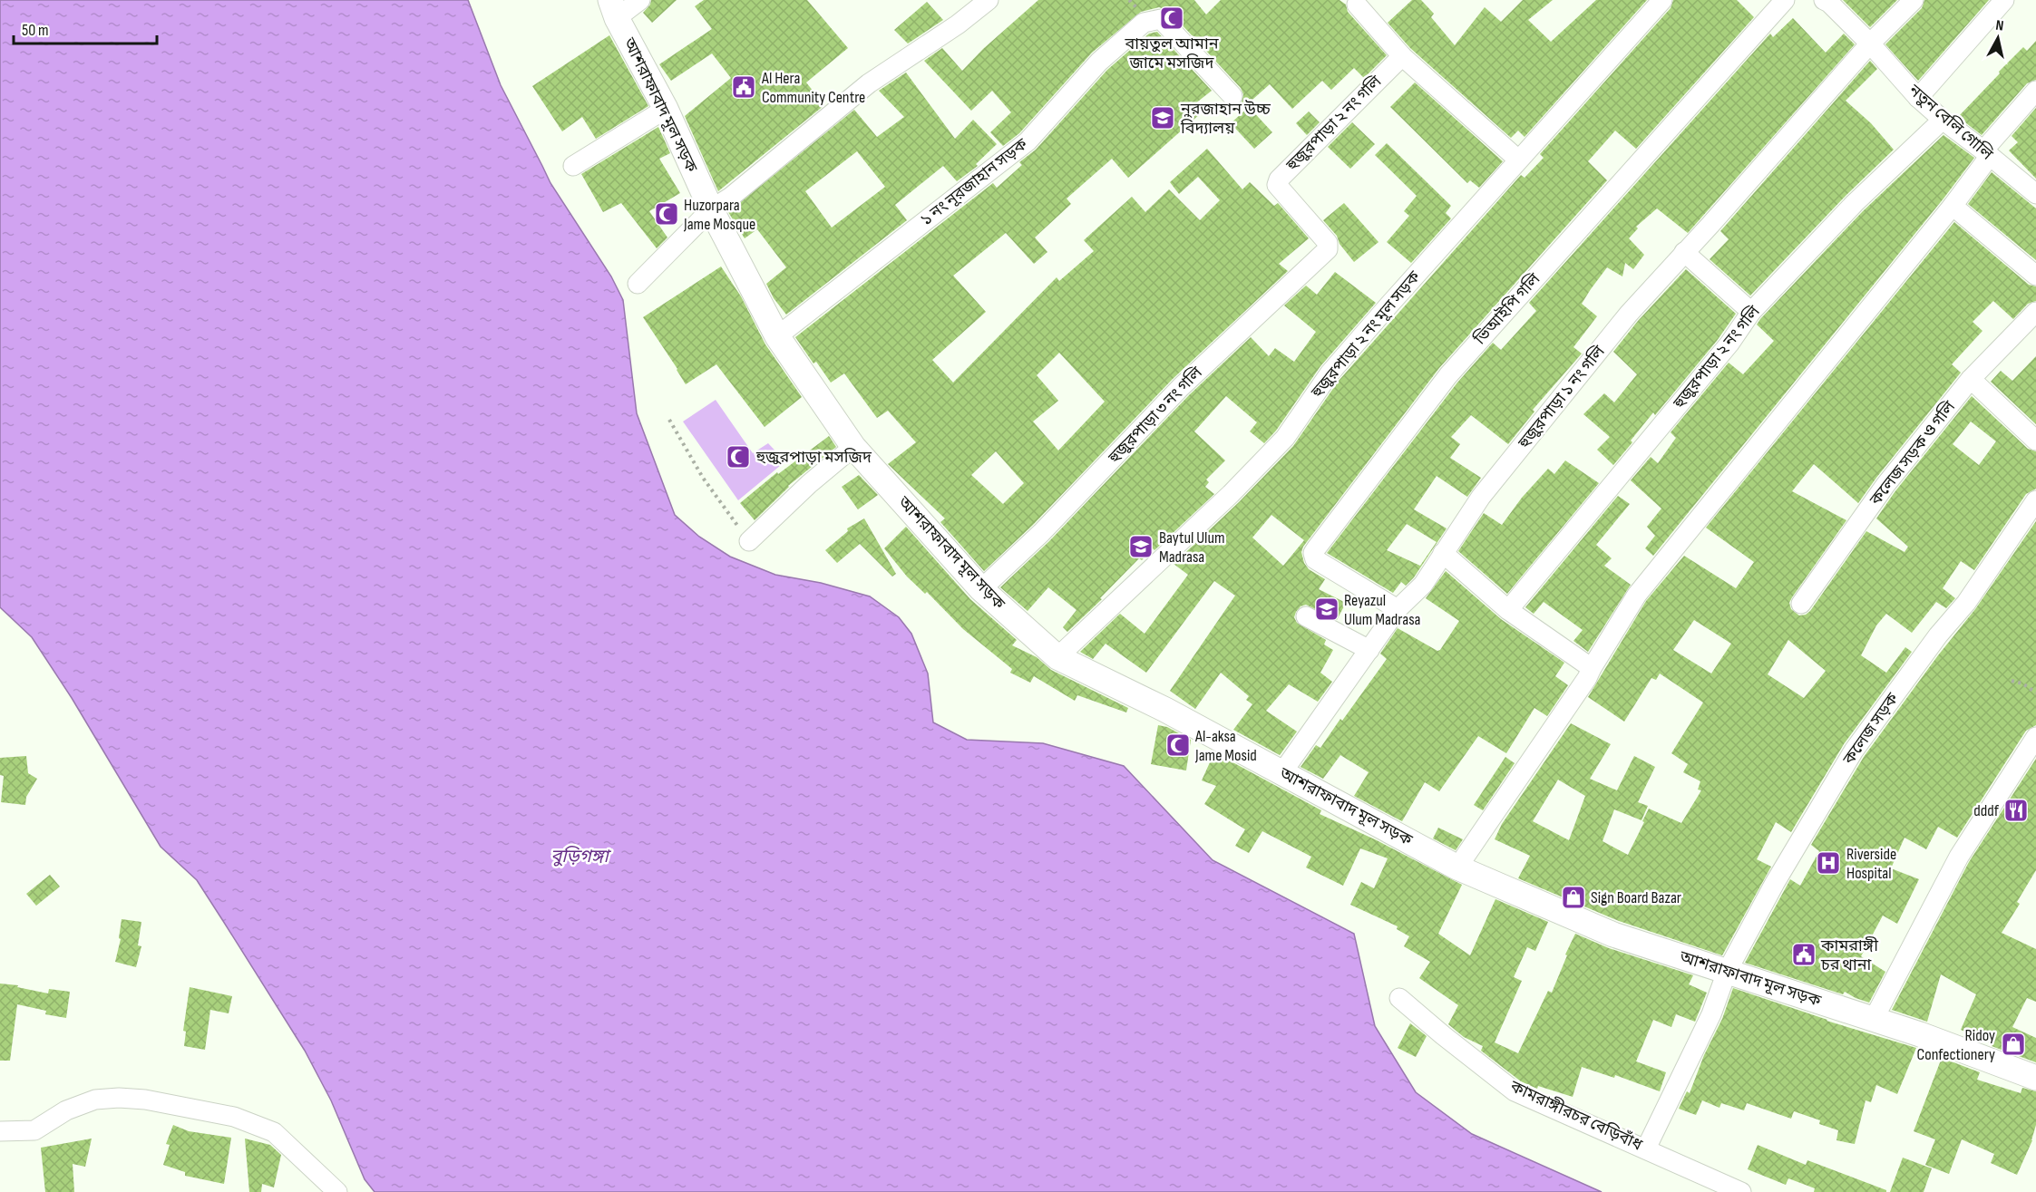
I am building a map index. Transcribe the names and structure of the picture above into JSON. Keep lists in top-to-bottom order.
{
  "streets": {
    "street": [
      "আশরাফাবাদ মূল সড়ক",
      "নতুন বেলি গোলি",
      "হুজুরপাড়া ২ নং গলি",
      "১ নং নূরজাহান সড়ক",
      "ভিআইপি গলি",
      "হুজুরপাড়া ২ নং মূল সড়ক",
      "হুজুরপাড়া ১ নং গলি",
      "হুজুরপাড়া ৩ নং গলি",
      "কলেজ সড়ক ও গলি",
      "কলেজ সড়ক",
      "কামরাঙ্গীরচর বেড়িবাঁধ"
    ]
  },
  "crossings": [
    ["আশরাফাবাদ মূল সড়ক", "১ নং নূরজাহান সড়ক"],
    ["আশরাফাবাদ মূল সড়ক", "হুজুরপাড়া ২ নং মূল সড়ক"],
    ["আশরাফাবাদ মূল সড়ক", "হুজুরপাড়া ১ নং গলি"],
    ["আশরাফাবাদ মূল সড়ক", "হুজুরপাড়া ৩ নং গলি"],
    ["আশরাফাবাদ মূল সড়ক", "কলেজ সড়ক"],
    ["নতুন বেলি গোলি", "হুজুরপাড়া ২ নং গলি"],
    ["নতুন বেলি গোলি", "হুজুরপাড়া ১ নং গলি"],
    ["হুজুরপাড়া ২ নং গলি", "হুজুরপাড়া ৩ নং গলি"],
    ["ভিআইপি গলি", "হুজুরপাড়া ১ নং গলি"],
    ["কলেজ সড়ক", "কামরাঙ্গীরচর বেড়িবাঁধ"]
  ],
  "water": ["বুড়িগঙ্গা"],
  "places": {
    "mosque": [
      "বায়তুল আমান জামে মসজিদ",
      "Huzorpara Jame Mosque",
      "হুজুরপাড়া মসজিদ",
      "Al-aksa Jame Mosid"
    ],
    "public building": ["Al Hera Community Centre", "কামরাঙ্গী চর থানা"],
    "school or university": ["নুরজাহান উচ্চ বিদ্যালয়", "Baytul Ulum Madrasa", "Reyazul Ulum Madrasa"],
    "restaurant": ["dddf"],
    "hospital": ["Riverside Hospital"],
    "shop": ["Sign Board Bazar", "Ridoy Confectionery"]
  },
  "scale_bar": "50 m",
  "north": "top"
}
